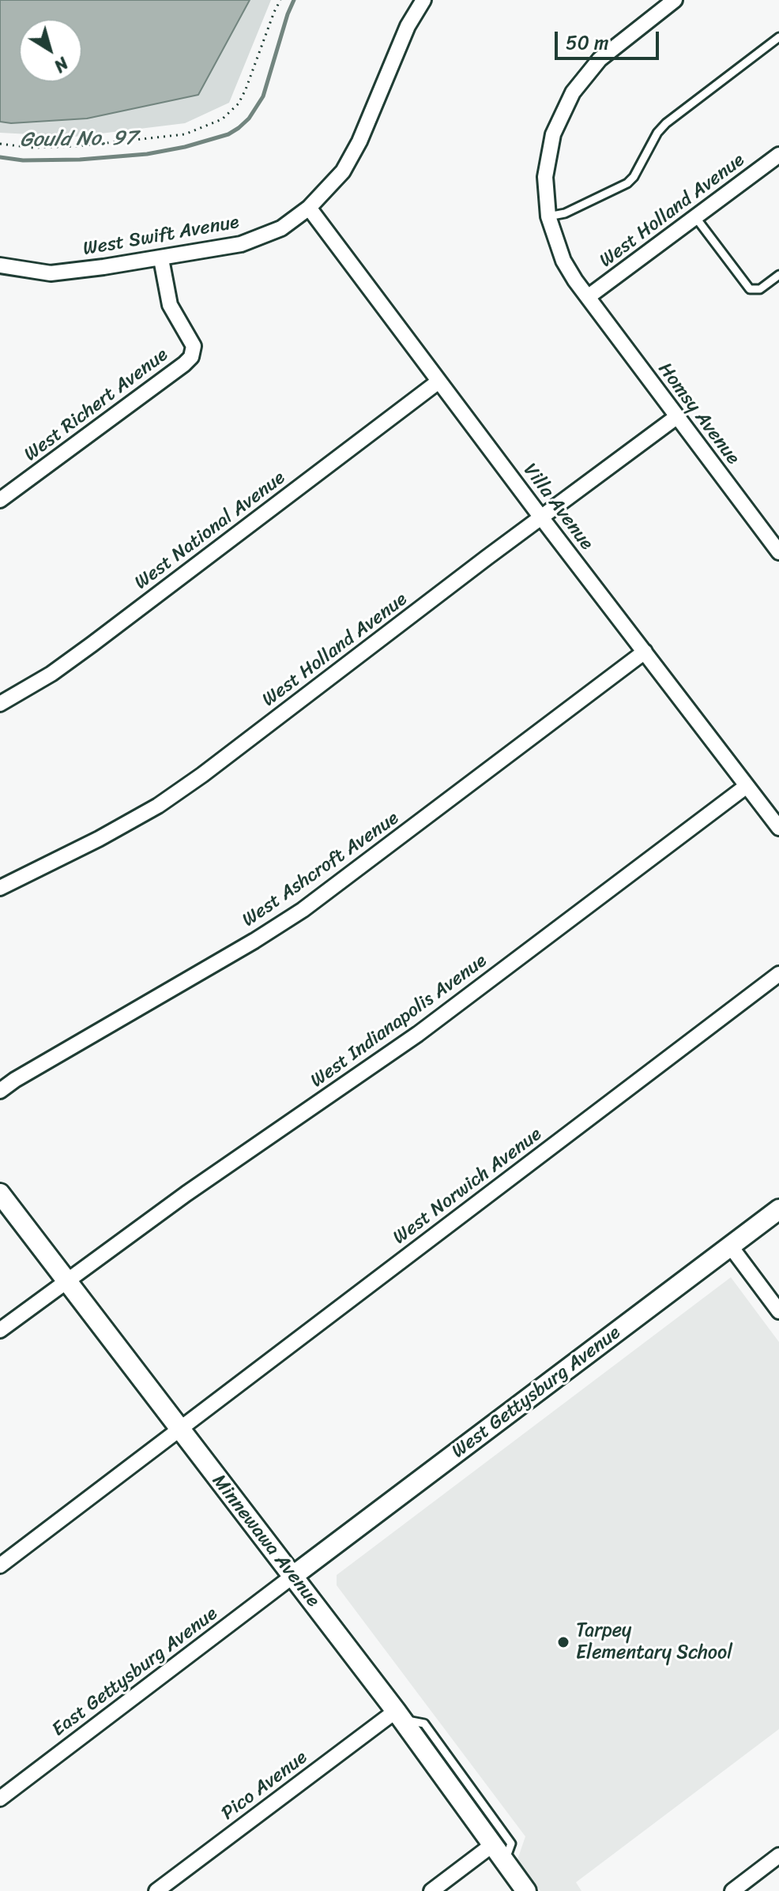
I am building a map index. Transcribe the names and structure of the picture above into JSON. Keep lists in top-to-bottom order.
{
  "streets": {
    "street": [
      "West Holland Avenue",
      "West Swift Avenue",
      "West Richert Avenue",
      "Homsy Avenue",
      "Villa Avenue",
      "West National Avenue",
      "West Ashcroft Avenue",
      "West Indianapolis Avenue",
      "West Norwich Avenue",
      "West Gettysburg Avenue",
      "Minnewawa Avenue",
      "East Gettysburg Avenue",
      "Pico Avenue"
    ]
  },
  "crossings": [
    ["West Holland Avenue", "Homsy Avenue"],
    ["West Holland Avenue", "Villa Avenue"],
    ["West Swift Avenue", "West Richert Avenue"],
    ["West Swift Avenue", "Villa Avenue"],
    ["Villa Avenue", "West National Avenue"],
    ["Villa Avenue", "West Ashcroft Avenue"],
    ["Villa Avenue", "West Indianapolis Avenue"],
    ["West Indianapolis Avenue", "Minnewawa Avenue"],
    ["West Norwich Avenue", "Minnewawa Avenue"],
    ["West Gettysburg Avenue", "Minnewawa Avenue"],
    ["West Gettysburg Avenue", "East Gettysburg Avenue"],
    ["Minnewawa Avenue", "East Gettysburg Avenue"],
    ["Minnewawa Avenue", "Pico Avenue"]
  ],
  "water": ["Gould No. 97"],
  "places": ["Tarpey Elementary School"],
  "scale_bar": "50 m",
  "north": "bottom right"
}
